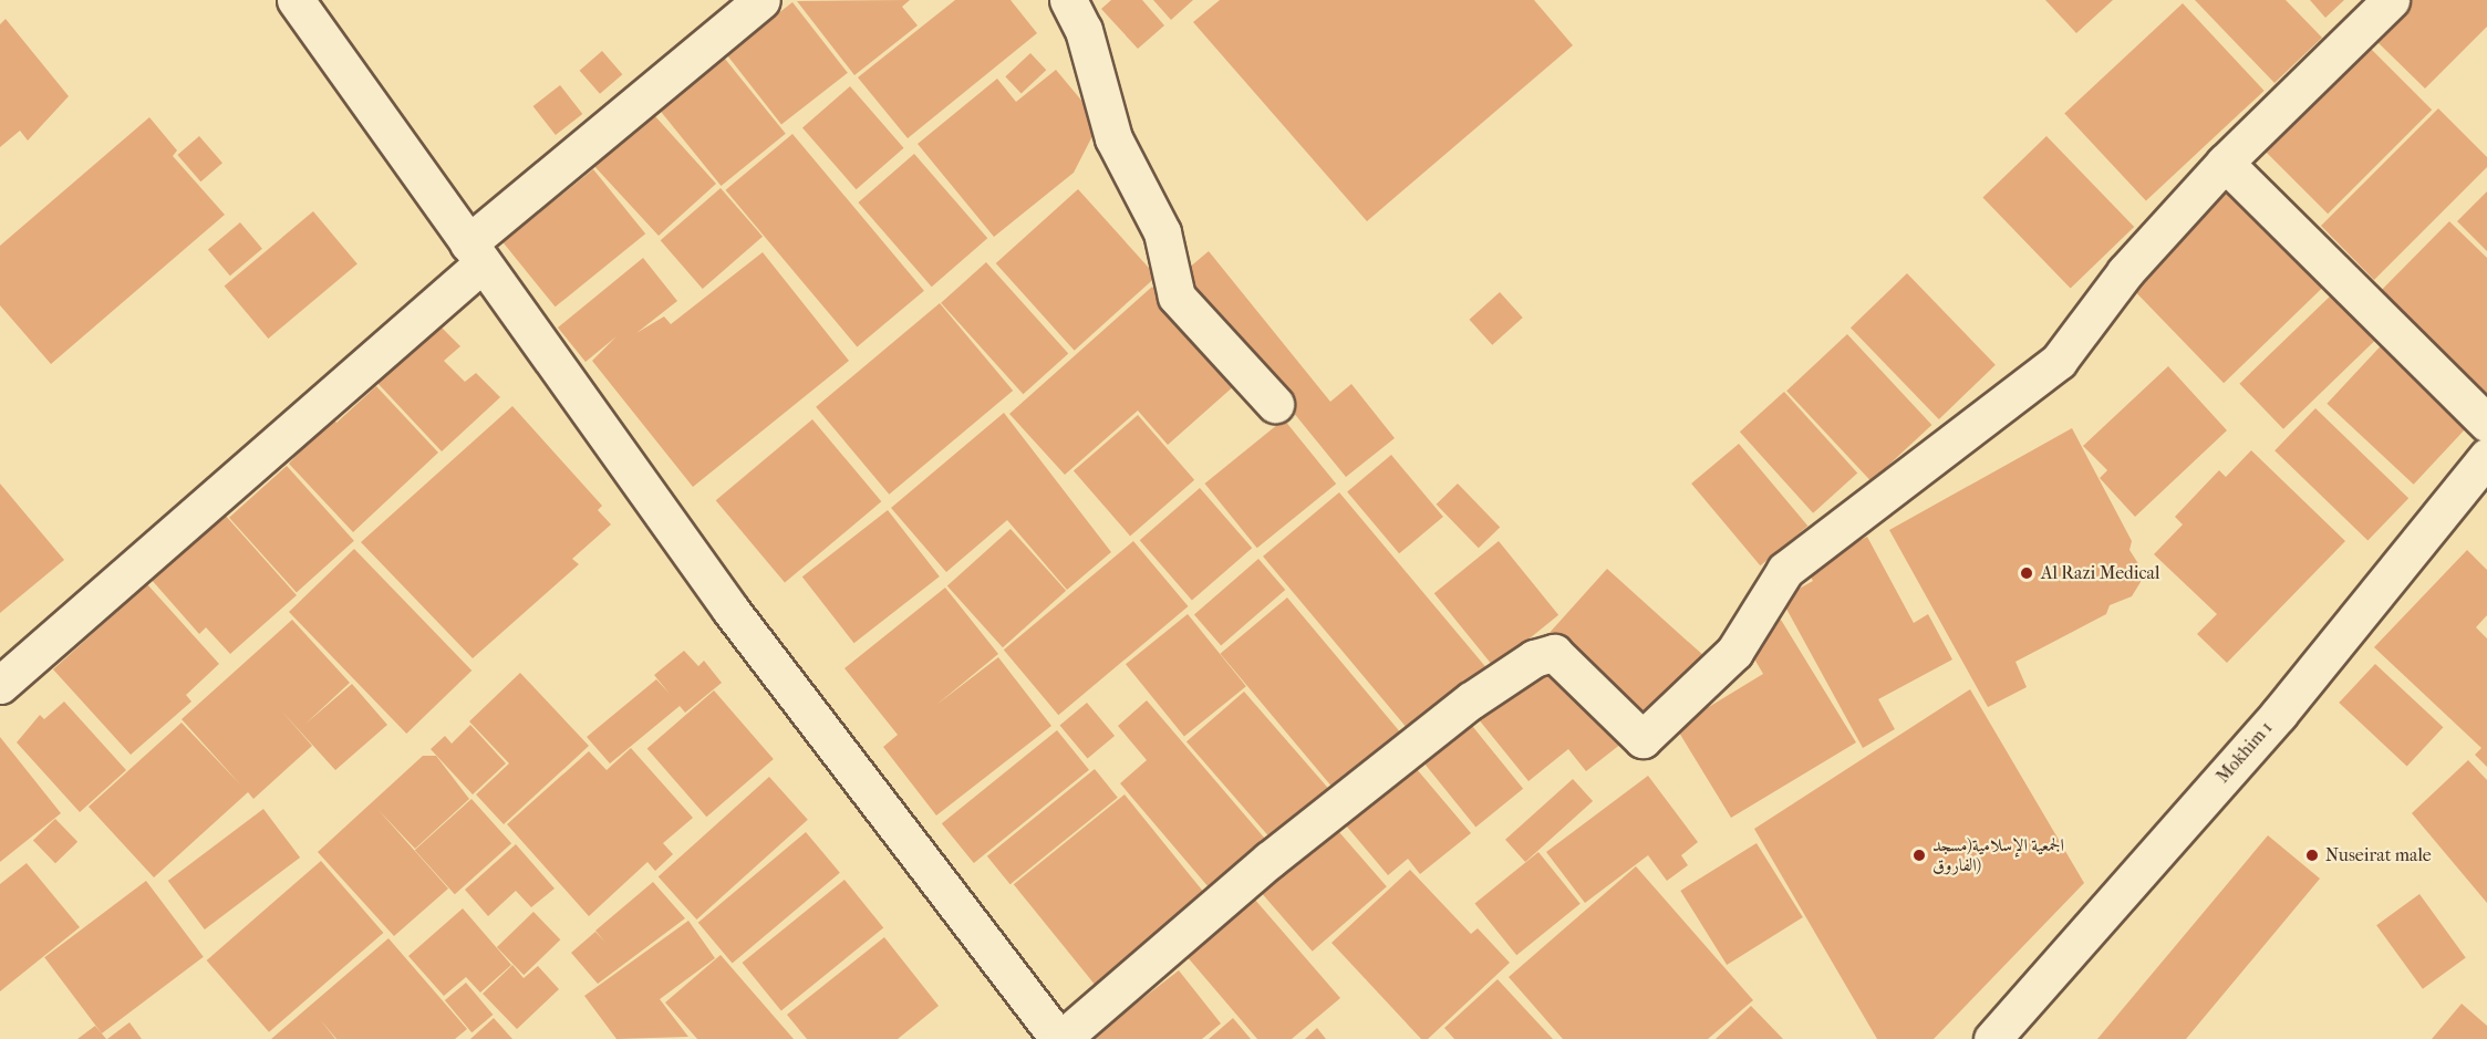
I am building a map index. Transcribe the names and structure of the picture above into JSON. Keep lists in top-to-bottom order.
{
  "streets": {
    "street": ["Mokhim 1"]
  },
  "places": ["Al Razi Medical", "الجمعية الإسلامية(مسجد الفاروق)", "Nuseirat male"]
}
